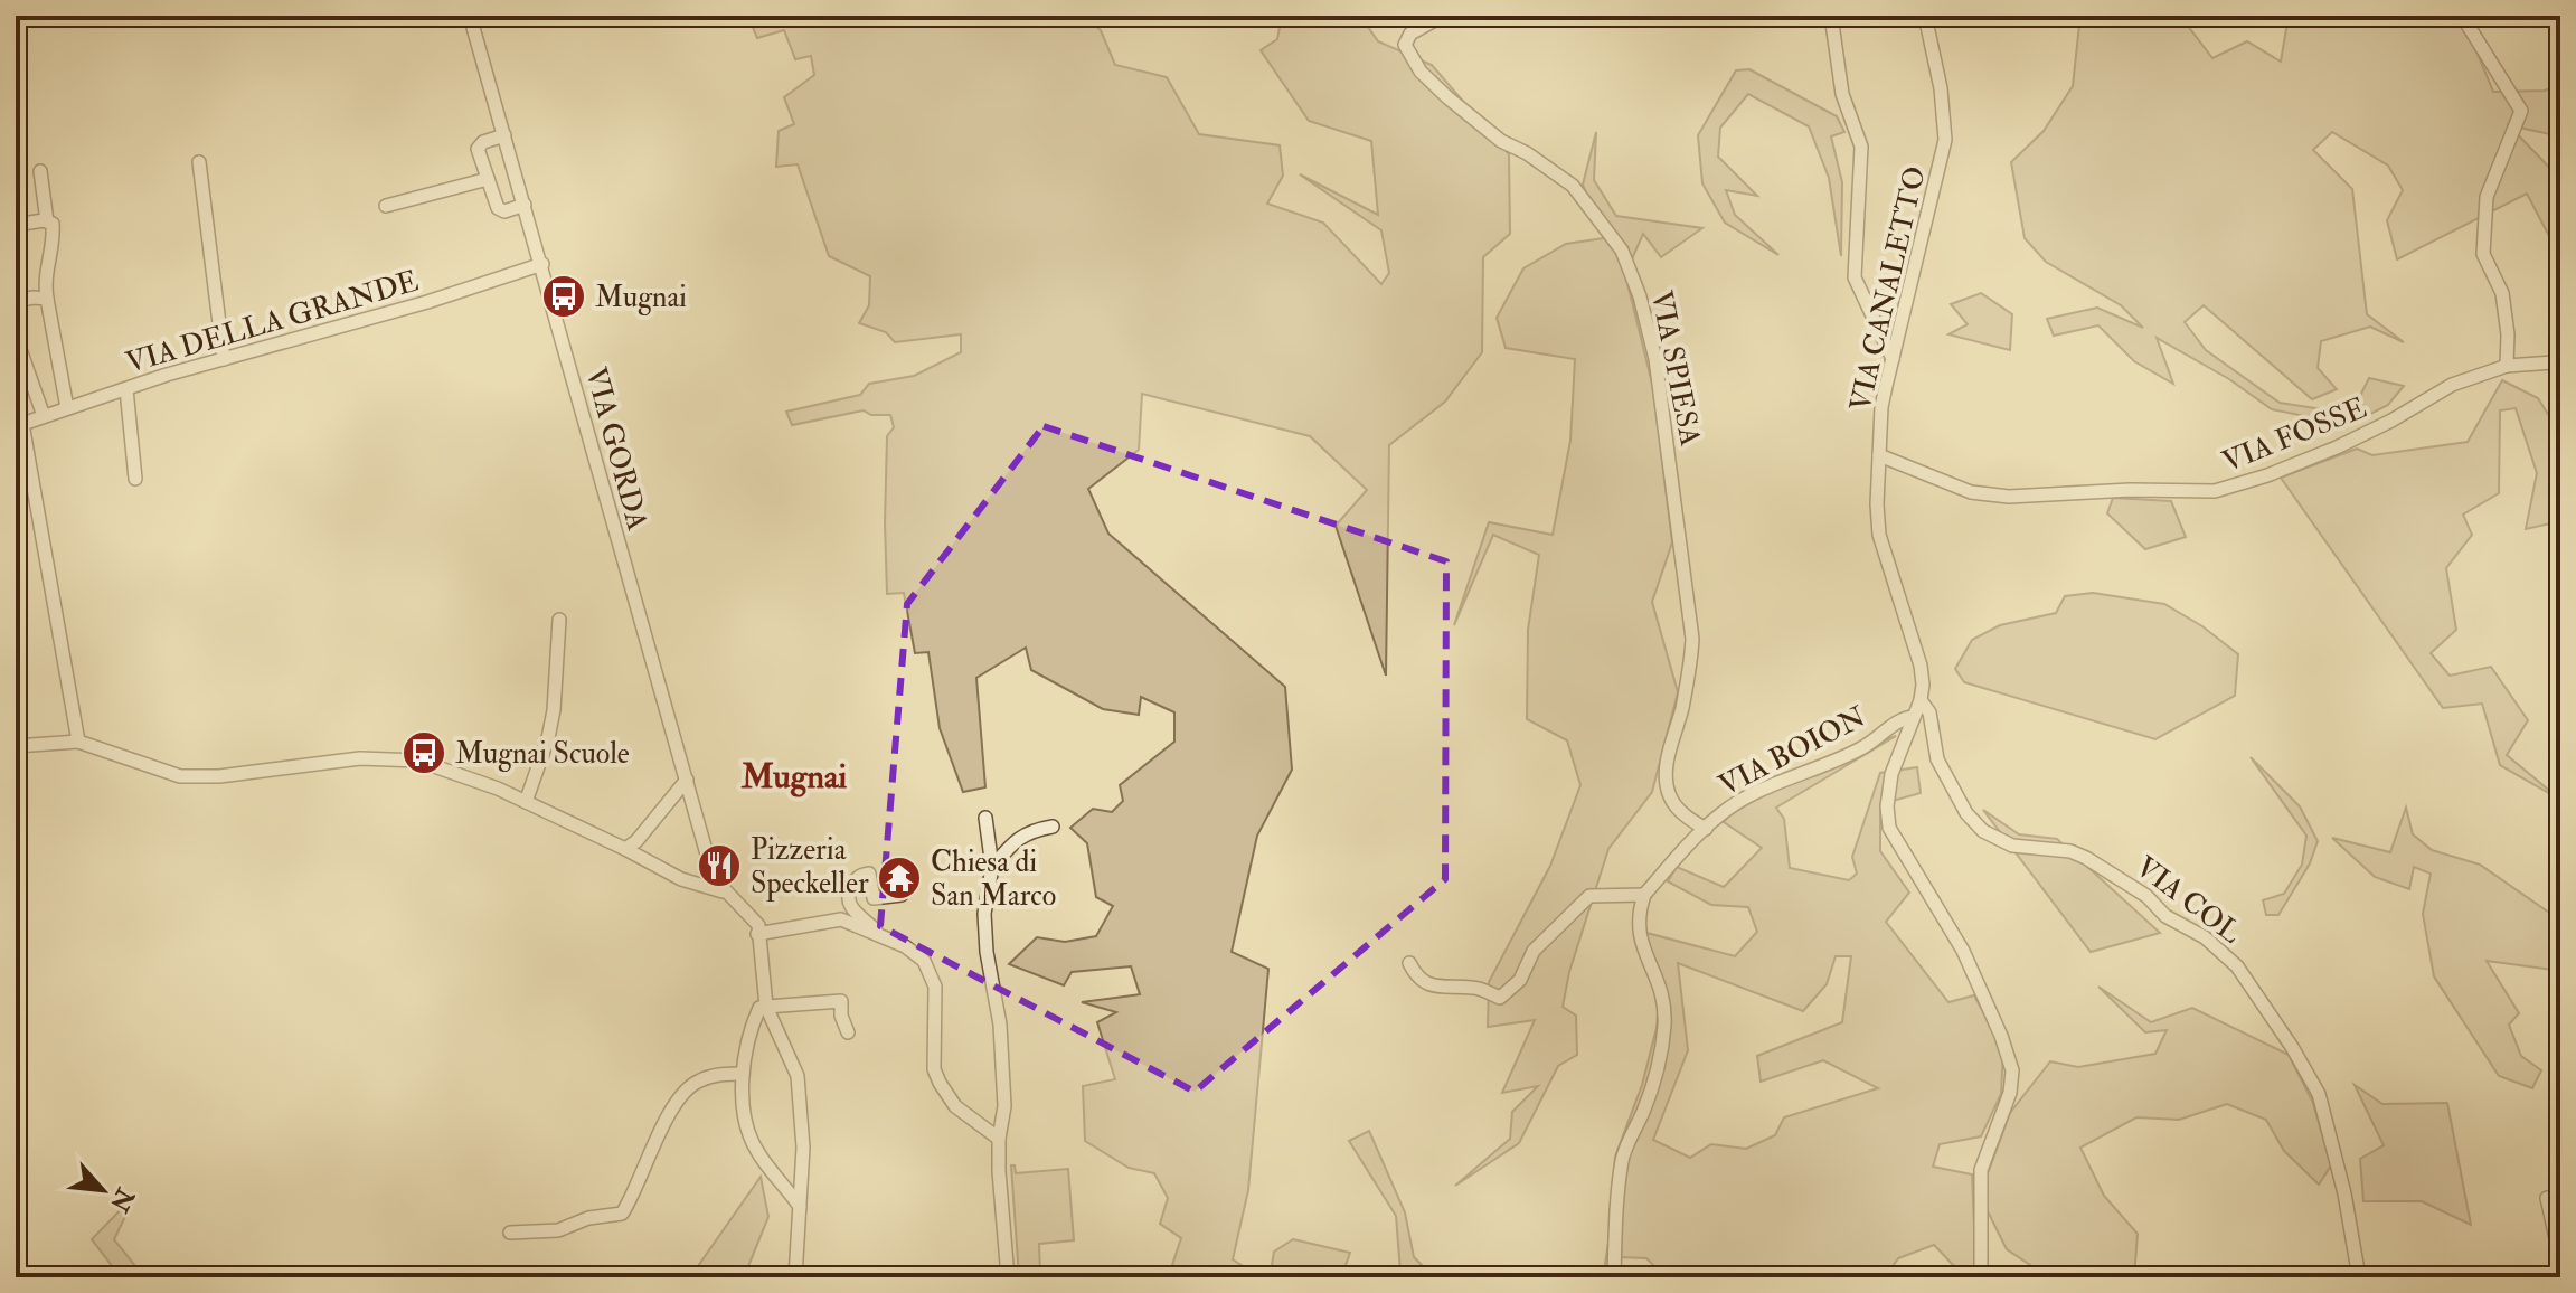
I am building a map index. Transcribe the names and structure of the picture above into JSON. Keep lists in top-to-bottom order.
{
  "streets": {
    "street": [
      "VIA CANALETTO",
      "VIA DELLA GRANDE",
      "VIA SPIESA",
      "VIA FOSSE",
      "VIA GORDA",
      "VIA BOION",
      "VIA COL"
    ]
  },
  "crossings": [
    ["VIA CANALETTO", "VIA FOSSE"],
    ["VIA CANALETTO", "VIA BOION"],
    ["VIA CANALETTO", "VIA COL"],
    ["VIA DELLA GRANDE", "VIA GORDA"],
    ["VIA SPIESA", "VIA BOION"]
  ],
  "districts": ["Mugnai"],
  "places": {
    "bus stop": ["Mugnai", "Mugnai Scuole"],
    "restaurant": ["Pizzeria Speckeller"],
    "temple": ["Chiesa di San Marco"]
  },
  "north": "bottom right"
}
